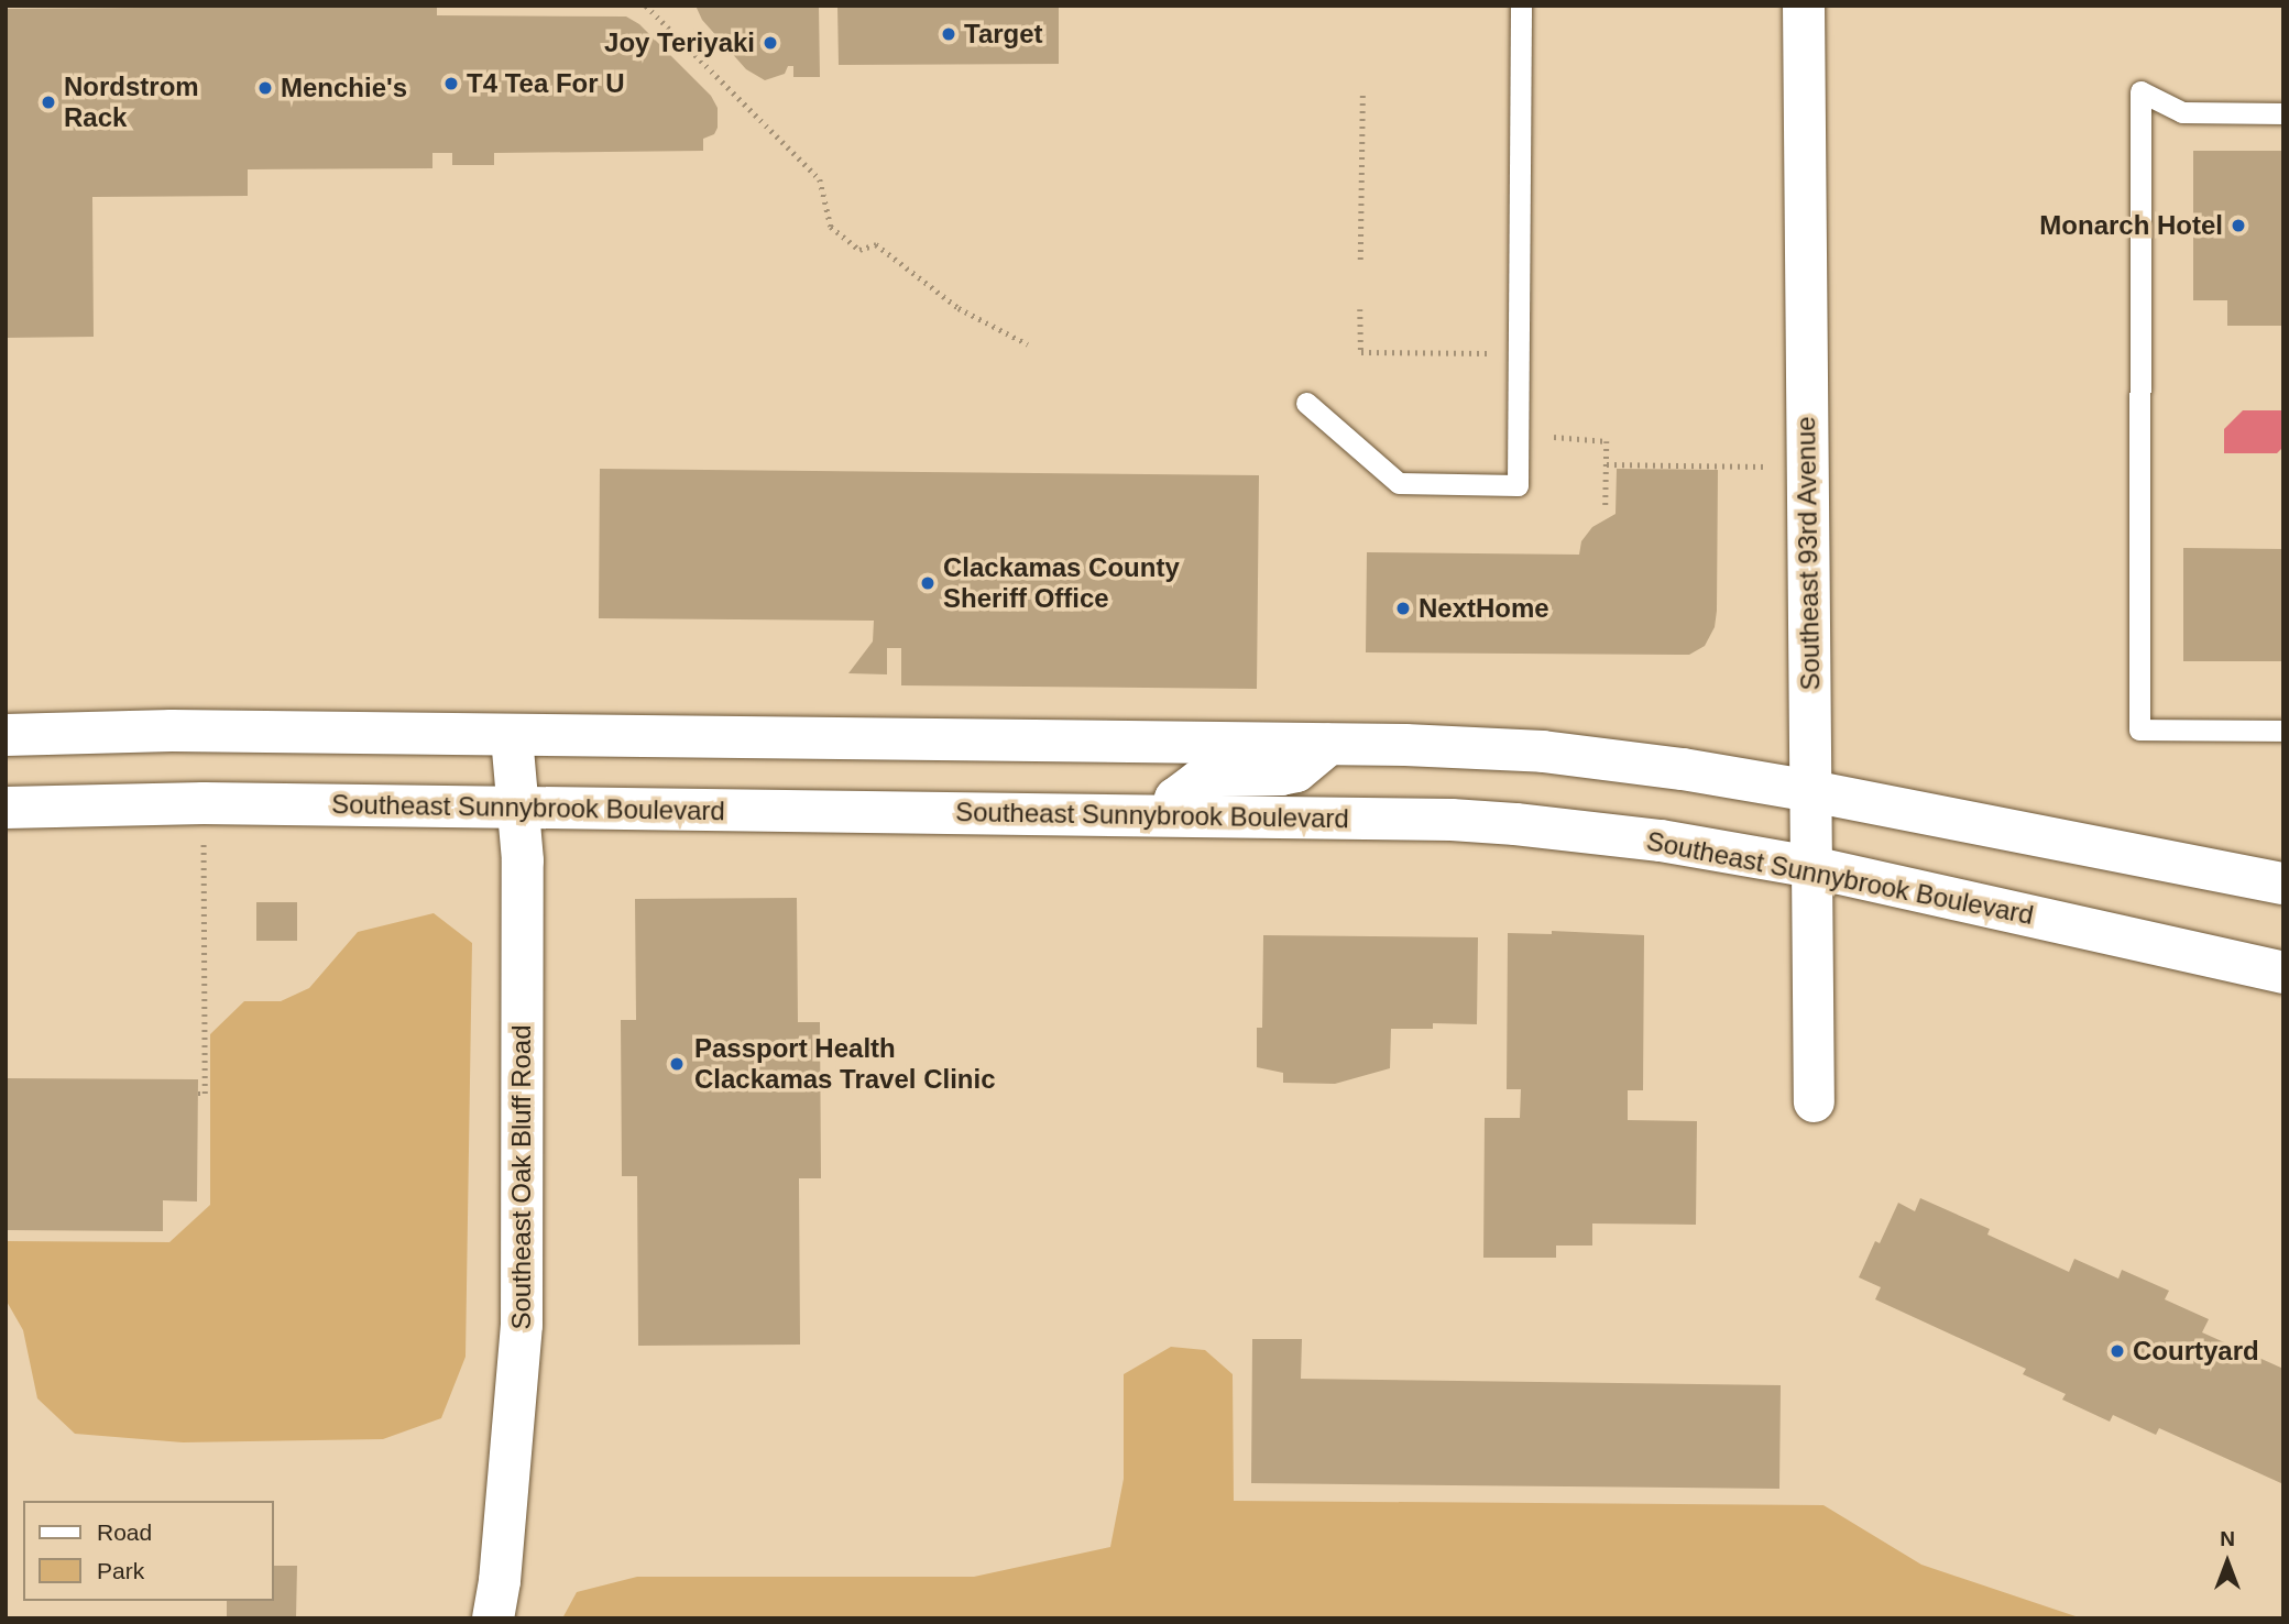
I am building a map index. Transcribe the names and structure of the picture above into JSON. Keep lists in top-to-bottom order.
{
  "streets": {
    "main road": ["Southeast 93rd Avenue", "Southeast Sunnybrook Boulevard", "Southeast Oak Bluff Road"]
  },
  "crossings": [
    ["Southeast 93rd Avenue", "Southeast Sunnybrook Boulevard"],
    ["Southeast Sunnybrook Boulevard", "Southeast Oak Bluff Road"]
  ],
  "places": [
    "Target",
    "Joy Teriyaki",
    "T4 Tea For U",
    "Menchie's",
    "Nordstrom Rack",
    "Monarch Hotel",
    "Clackamas County Sheriff Office",
    "NextHome",
    "Passport Health Clackamas Travel Clinic",
    "Courtyard"
  ],
  "legend": ["Road", "Park"],
  "north": "top"
}
